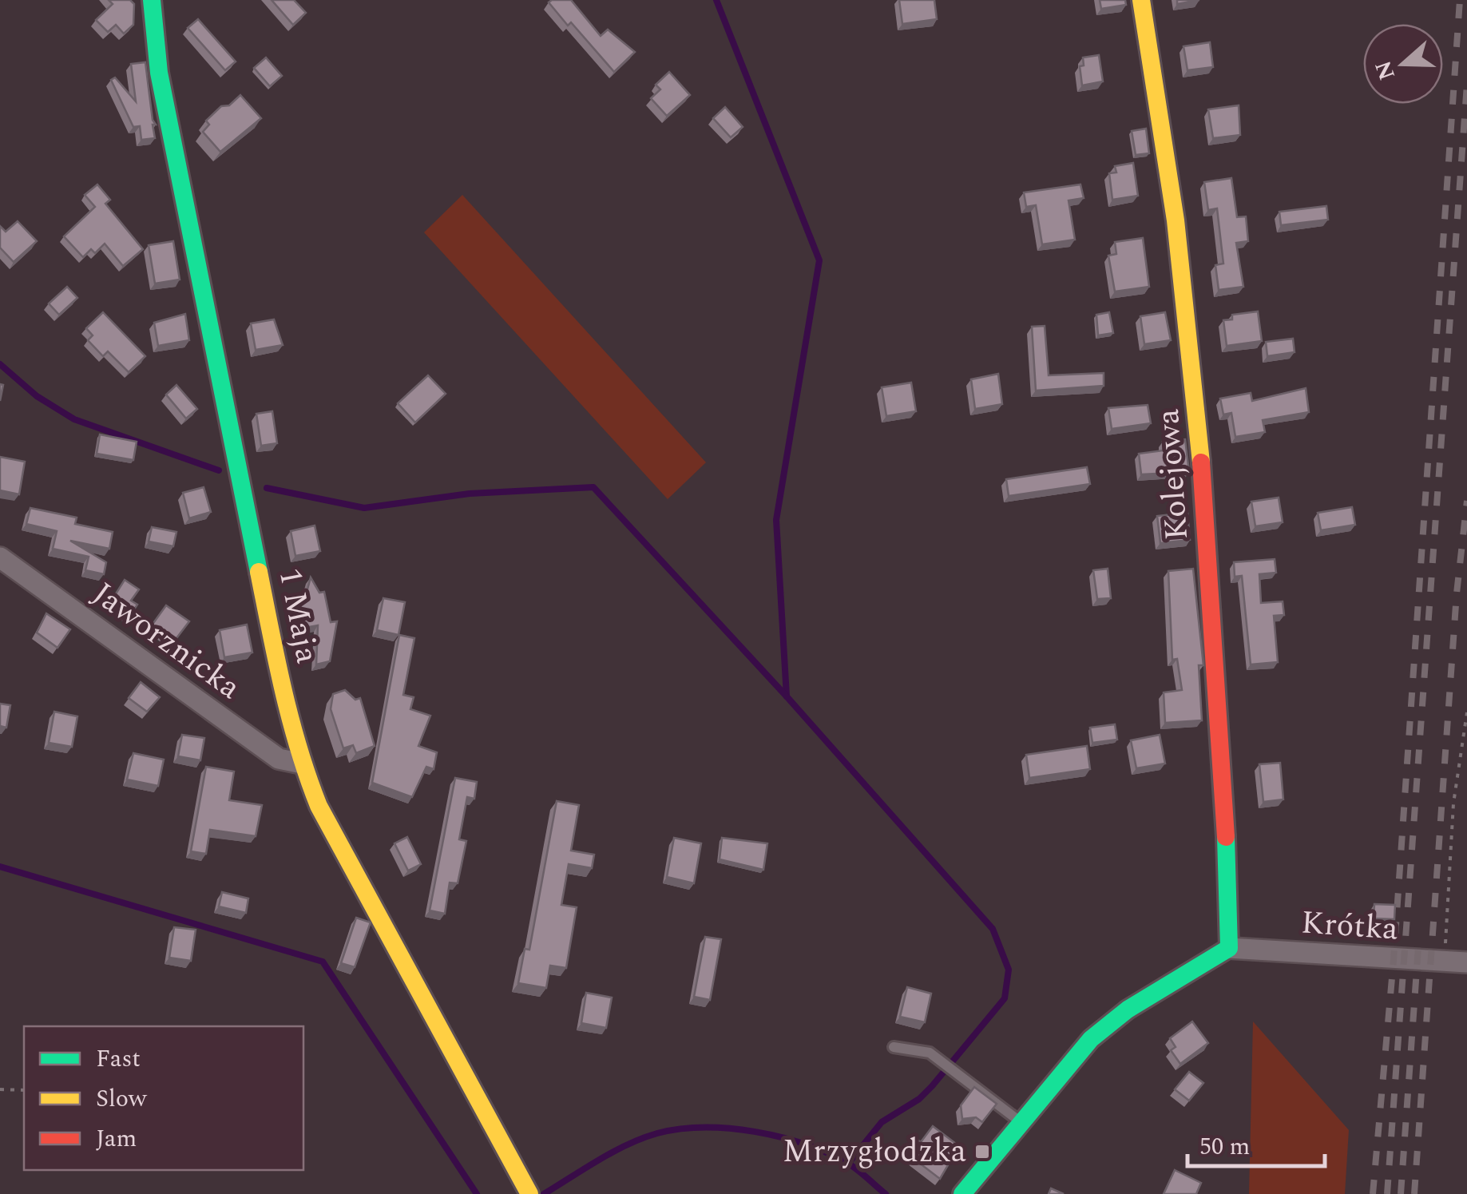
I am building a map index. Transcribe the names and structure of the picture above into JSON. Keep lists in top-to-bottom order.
{
  "streets": {
    "street": [
      "Kolejowa",
      "1 Maja",
      "Jaworznicka",
      "Krótka"
    ]
  },
  "crossings": [
    ["Kolejowa", "Krótka"],
    ["1 Maja", "Jaworznicka"]
  ],
  "places": {
    "transit": ["Mrzygłodzka"]
  },
  "legend": ["Fast", "Slow", "Jam"],
  "scale_bar": "50 m",
  "north": "left"
}
